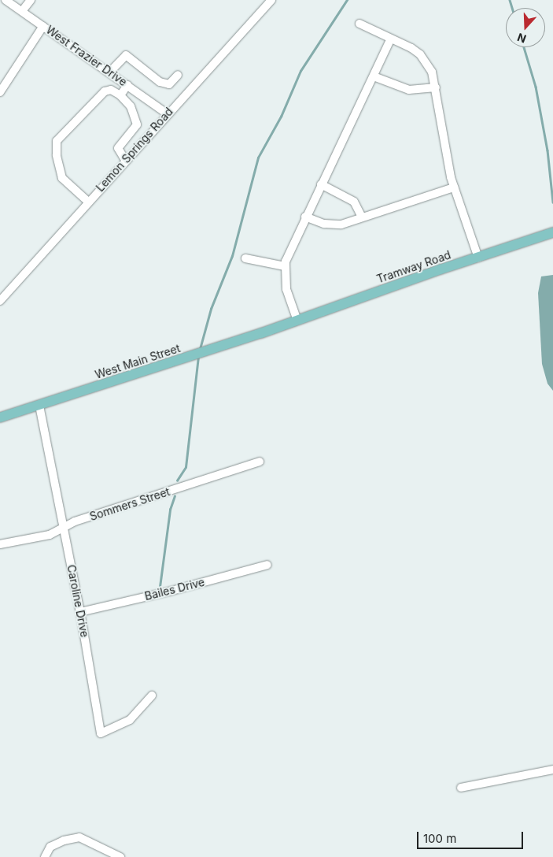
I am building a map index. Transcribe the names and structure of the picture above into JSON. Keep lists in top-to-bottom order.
{
  "streets": {
    "main road": ["Tramway Road", "West Main Street"],
    "street": [
      "West Frazier Drive",
      "Lemon Springs Road",
      "Sommers Street",
      "Bailes Drive",
      "Caroline Drive"
    ]
  },
  "crossings": [
    ["West Frazier Drive", "Lemon Springs Road"],
    ["Tramway Road", "West Main Street"],
    ["West Main Street", "Caroline Drive"],
    ["Sommers Street", "Caroline Drive"],
    ["Bailes Drive", "Caroline Drive"]
  ],
  "scale_bar": "100 m",
  "north": "bottom"
}
